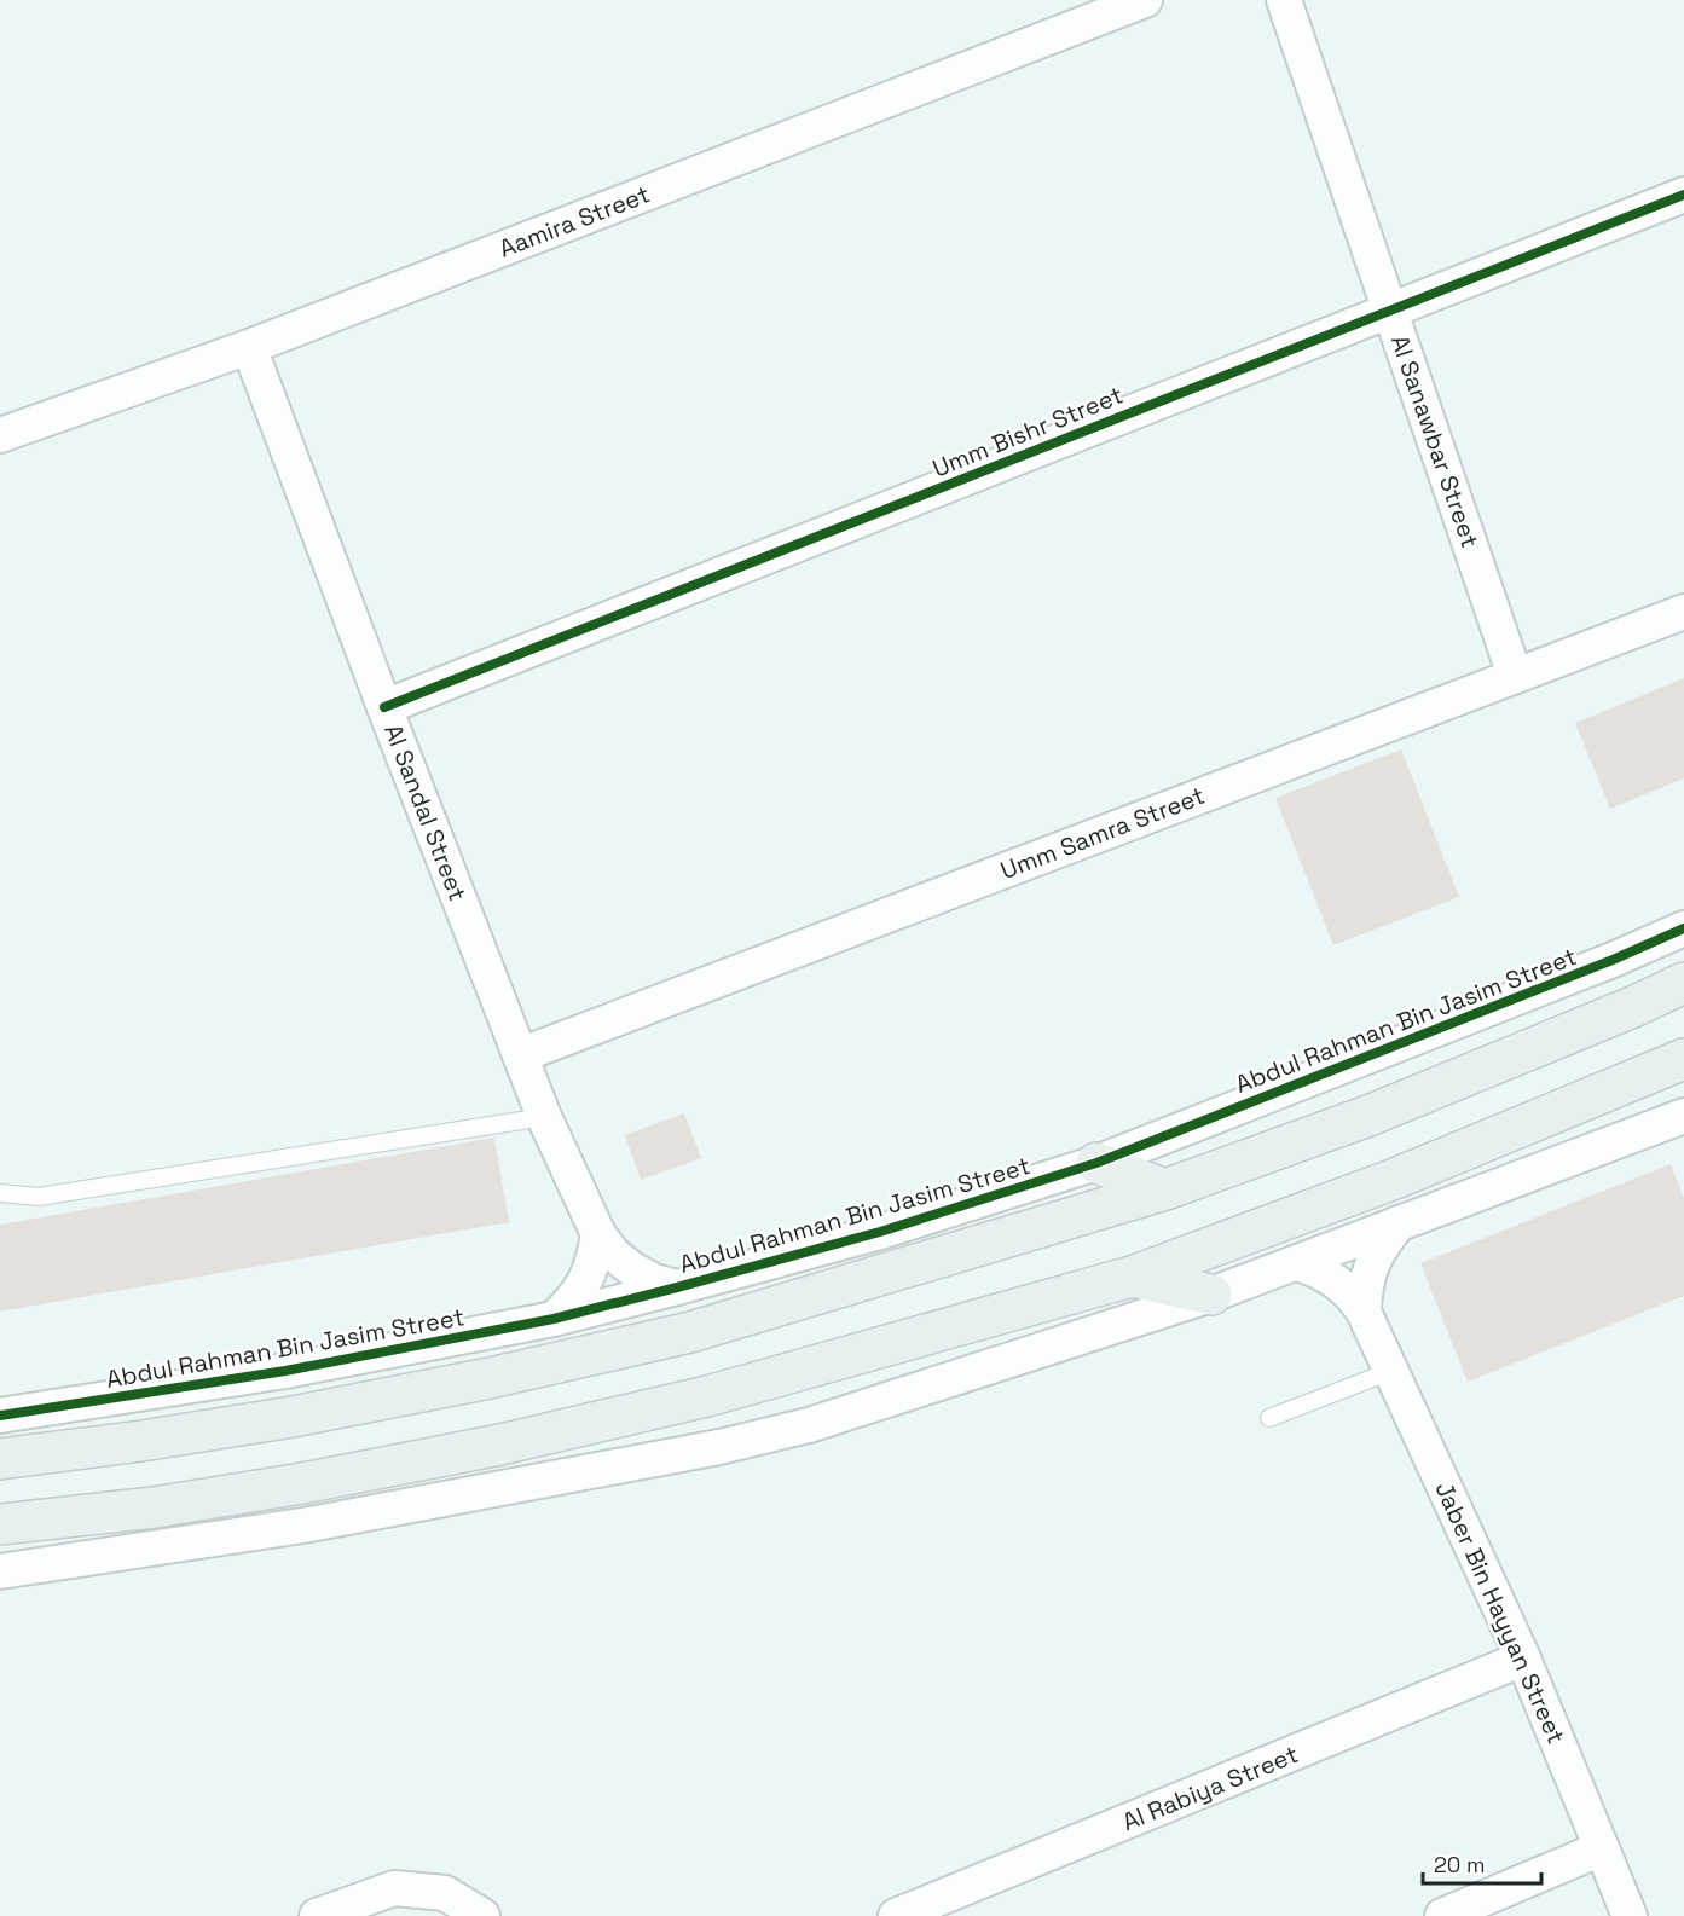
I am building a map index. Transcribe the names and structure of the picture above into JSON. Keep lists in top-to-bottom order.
{
  "streets": {
    "street": [
      "Aamira Street",
      "Umm Bishr Street",
      "Al Sanawbar Street",
      "Al Sandal Street",
      "Umm Samra Street",
      "Abdul Rahman Bin Jasim Street",
      "Jaber Bin Hayyan Street",
      "Al Rabiya Street"
    ]
  },
  "crossings": [
    ["Aamira Street", "Al Sandal Street"],
    ["Umm Bishr Street", "Al Sanawbar Street"],
    ["Umm Bishr Street", "Al Sandal Street"],
    ["Al Sanawbar Street", "Umm Samra Street"],
    ["Al Sandal Street", "Umm Samra Street"],
    ["Al Sandal Street", "Abdul Rahman Bin Jasim Street"],
    ["Jaber Bin Hayyan Street", "Al Rabiya Street"]
  ],
  "scale_bar": "20 m"
}
